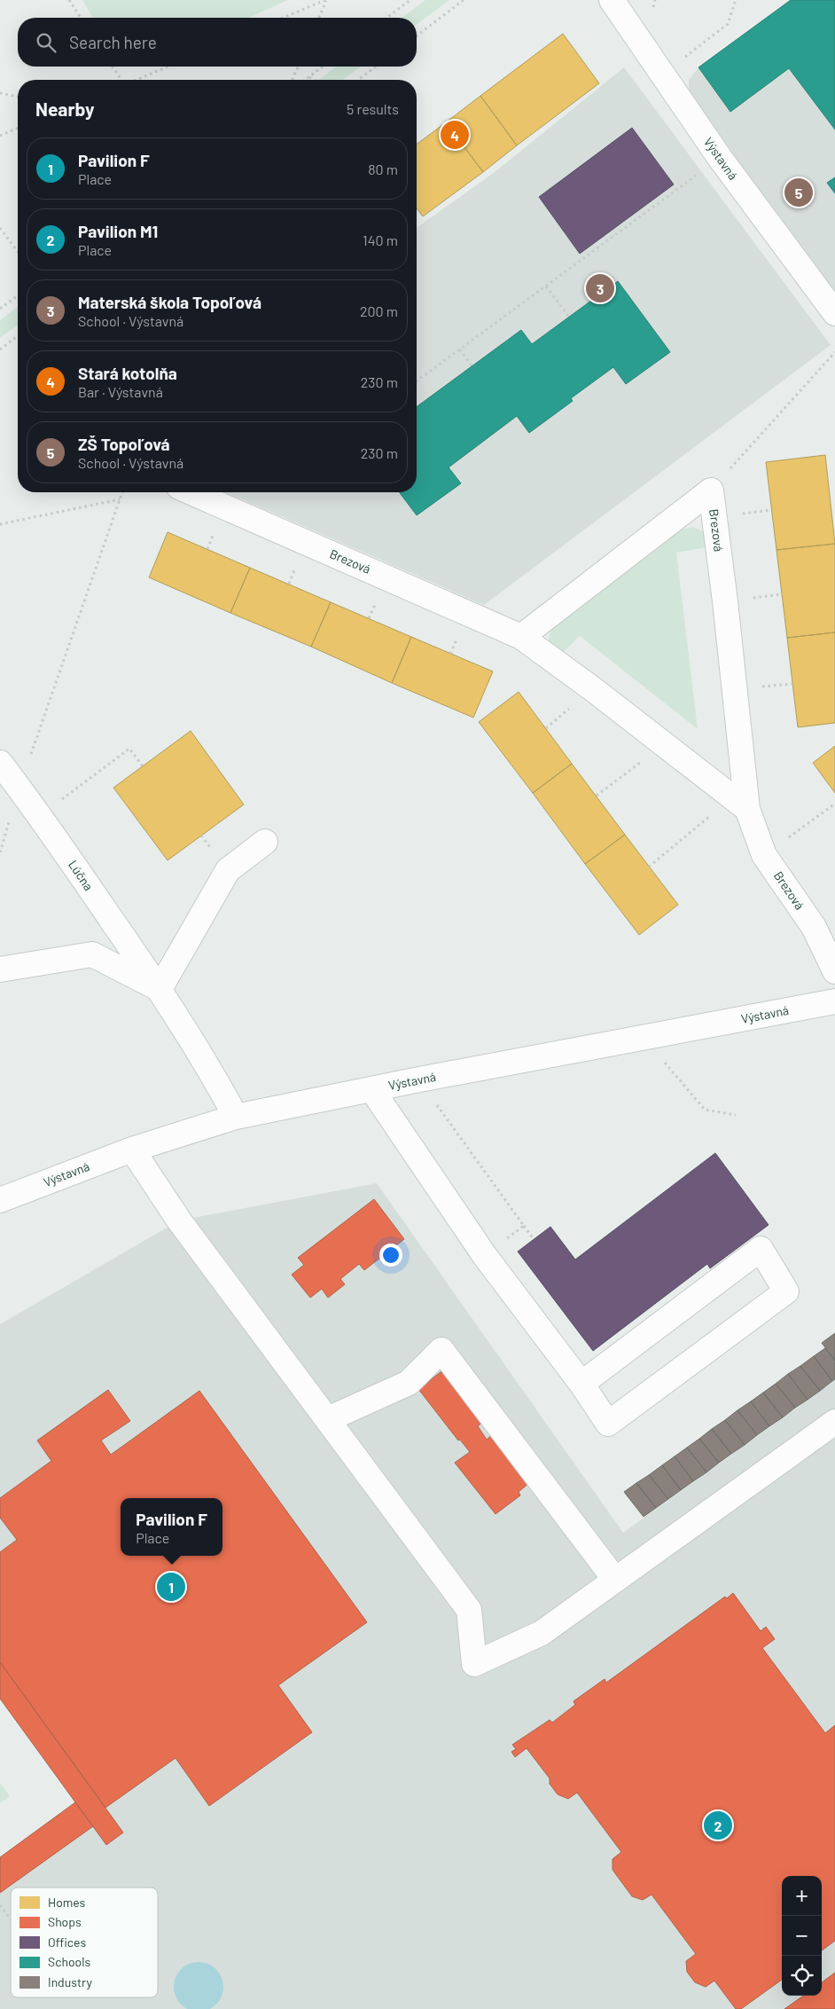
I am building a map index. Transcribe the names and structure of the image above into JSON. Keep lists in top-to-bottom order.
{
  "streets": {
    "street": ["Výstavná", "Brezová", "Lúčna"]
  },
  "crossings": [
    ["Výstavná", "Lúčna"]
  ],
  "legend": [
    "Homes",
    "Shops",
    "Offices",
    "Schools",
    "Industry"
  ],
  "page": {
    "search": "Search here",
    "heading": ["Nearby", "5 results"],
    "pins": [
      "4",
      "5",
      "3",
      "1",
      "2"
    ],
    "list": [
      {
        "mark": "1",
        "name": "Pavilion F",
        "note": "Place",
        "value": "80 m"
      },
      {
        "mark": "2",
        "name": "Pavilion M1",
        "note": "Place",
        "value": "140 m"
      },
      {
        "mark": "3",
        "name": "Materská škola Topoľová",
        "note": "School · Výstavná",
        "value": "200 m"
      },
      {
        "mark": "4",
        "name": "Stará kotolňa",
        "note": "Bar · Výstavná",
        "value": "230 m"
      },
      {
        "mark": "5",
        "name": "ZŠ Topoľová",
        "note": "School · Výstavná",
        "value": "230 m"
      }
    ],
    "popup": ["Pavilion F", "Place"],
    "map_buttons": ["+", "−"]
  }
}
